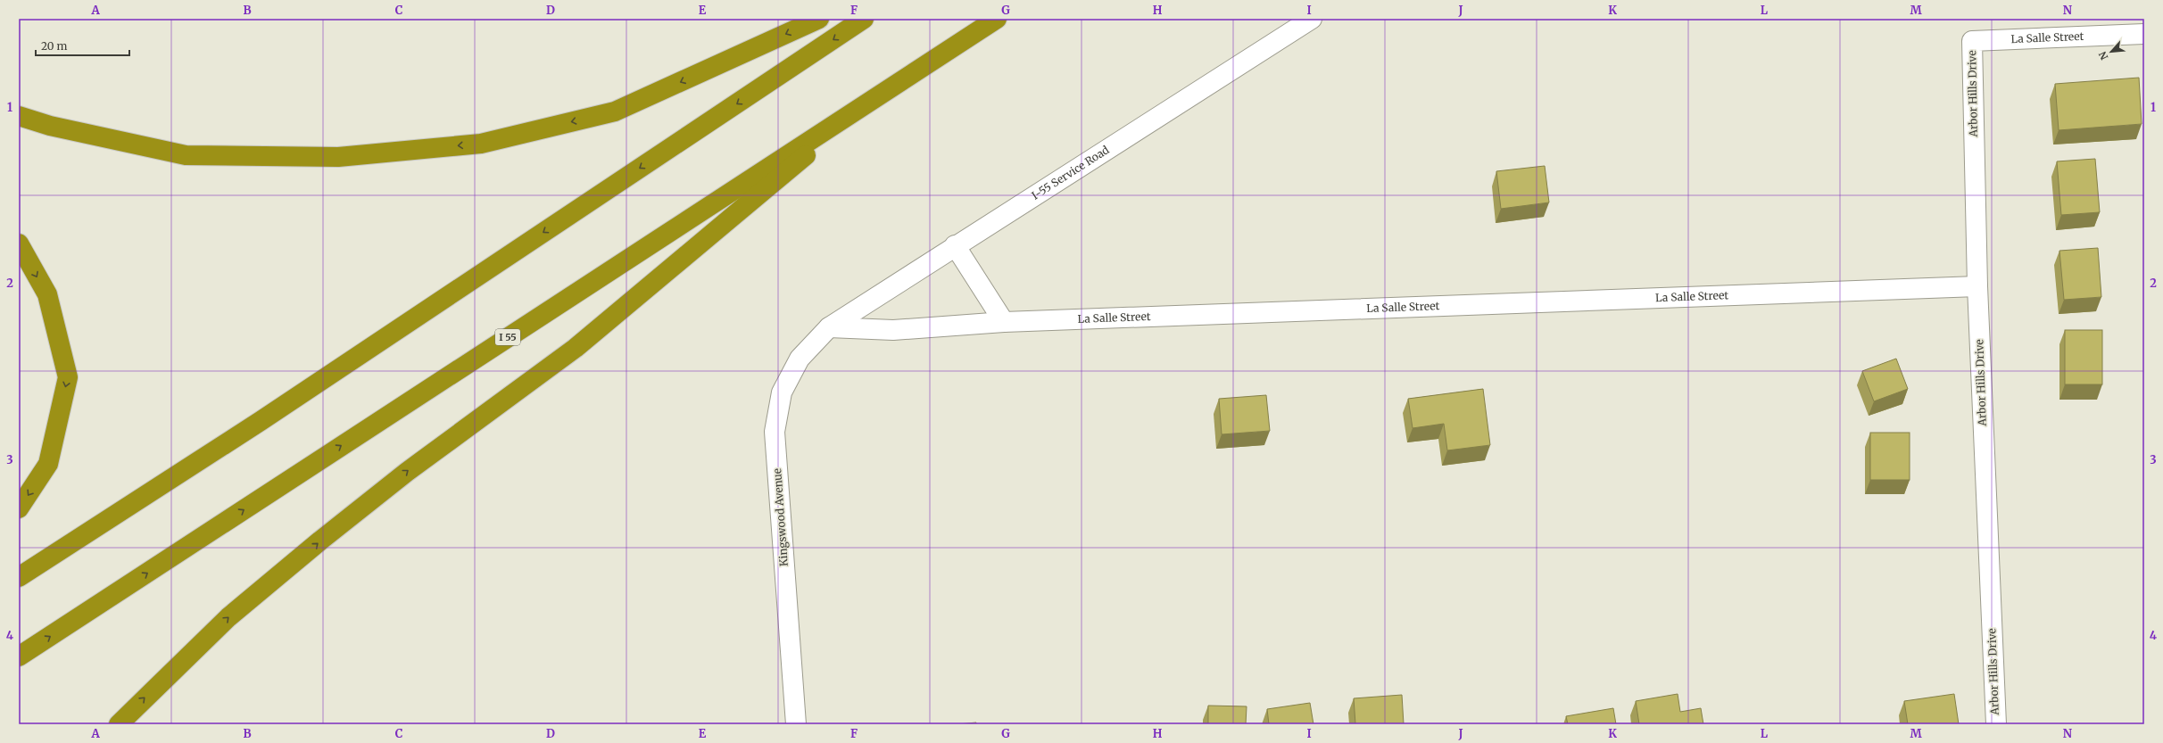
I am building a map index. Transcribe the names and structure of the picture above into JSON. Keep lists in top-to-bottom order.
{
  "streets": {
    "highway": ["I 55"],
    "street": [
      "La Salle Street",
      "Arbor Hills Drive",
      "I-55 Service Road",
      "Kingswood Avenue"
    ]
  },
  "crossings": [
    ["La Salle Street", "Arbor Hills Drive"],
    ["La Salle Street", "I-55 Service Road"],
    ["La Salle Street", "Kingswood Avenue"],
    ["I-55 Service Road", "Kingswood Avenue"]
  ],
  "scale_bar": "20 m",
  "north": "bottom left",
  "grid": {
    "columns": [
      "A",
      "B",
      "C",
      "D",
      "E",
      "F",
      "G",
      "H",
      "I",
      "J",
      "K",
      "L",
      "M",
      "N"
    ],
    "rows": [
      "1",
      "2",
      "3",
      "4"
    ]
  }
}
